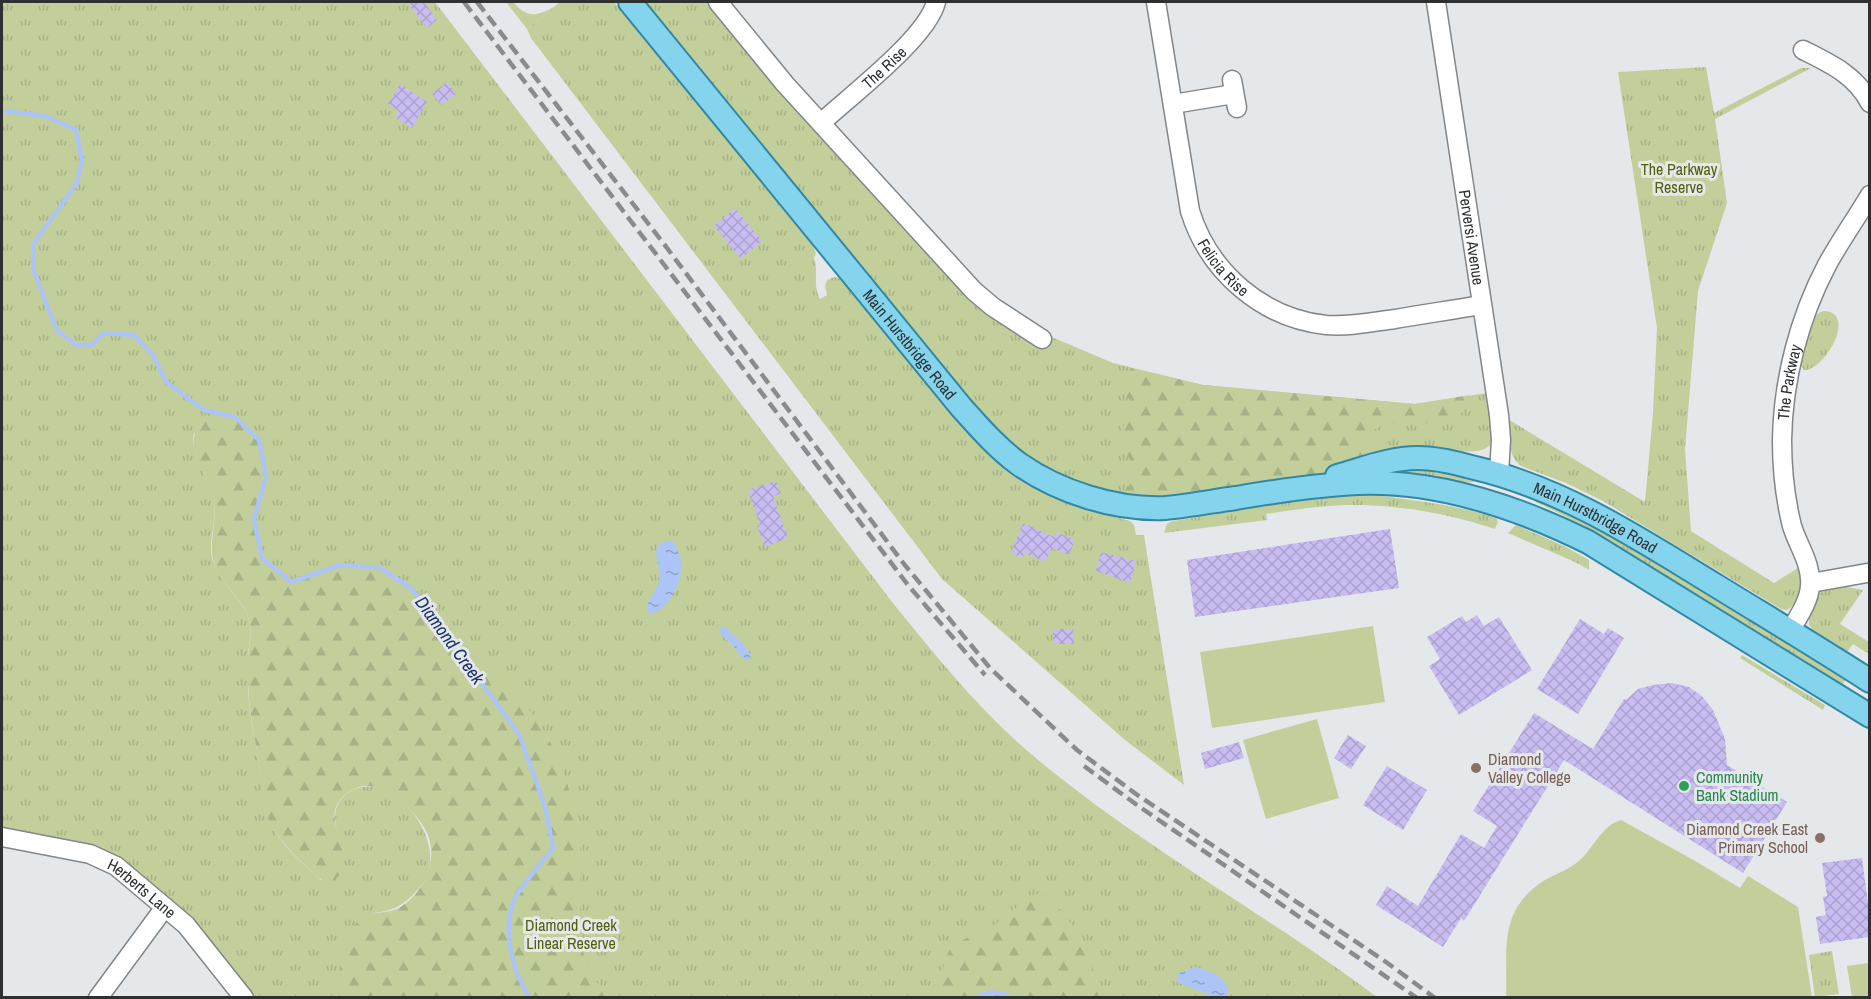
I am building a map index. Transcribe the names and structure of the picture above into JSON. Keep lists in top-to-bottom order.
{
  "streets": {
    "main road": ["Main Hurstbridge Road"],
    "street": [
      "The Rise",
      "Perversi Avenue",
      "Felicia Rise",
      "The Parkway",
      "Herberts Lane"
    ]
  },
  "crossings": [
    ["Perversi Avenue", "Felicia Rise"],
    ["Perversi Avenue", "Main Hurstbridge Road"]
  ],
  "water": ["Diamond Creek"],
  "parks": ["The Parkway Reserve", "Diamond Creek Linear Reserve"],
  "places": ["Diamond Valley College", "Community Bank Stadium", "Diamond Creek East Primary School"]
}
